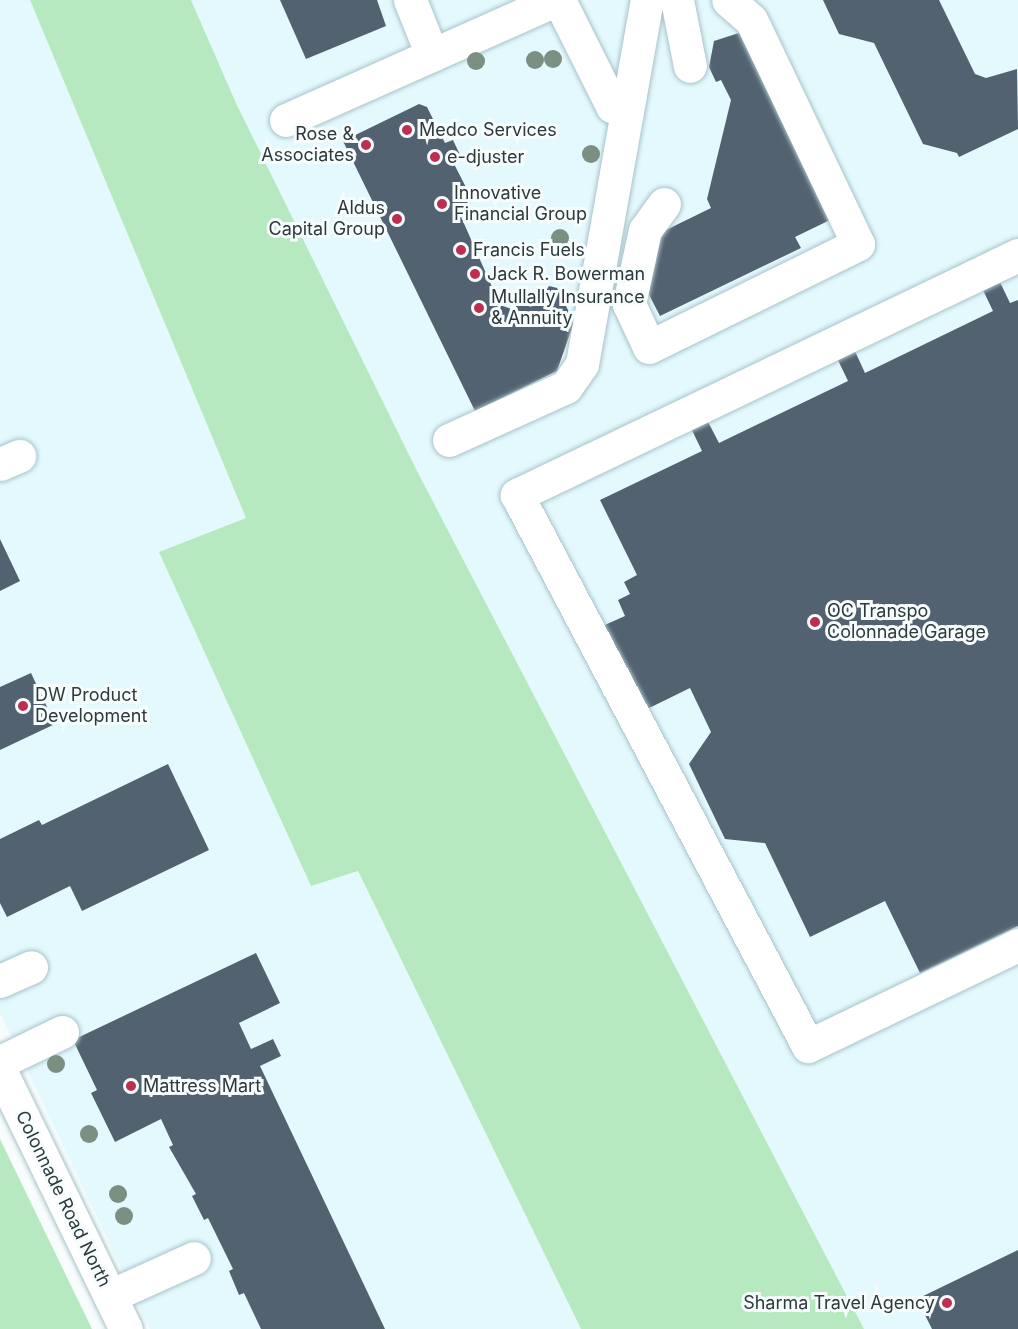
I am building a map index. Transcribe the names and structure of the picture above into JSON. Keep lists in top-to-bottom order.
{
  "streets": {
    "street": ["Colonnade Road North"]
  },
  "places": [
    "Medco Services",
    "Rose & Associates",
    "e-djuster",
    "Innovative Financial Group",
    "Aldus Capital Group",
    "Francis Fuels",
    "Jack R. Bowerman",
    "Mullally Insurance & Annuity",
    "OC Transpo Colonnade Garage",
    "DW Product Development",
    "Mattress Mart",
    "Sharma Travel Agency"
  ]
}
